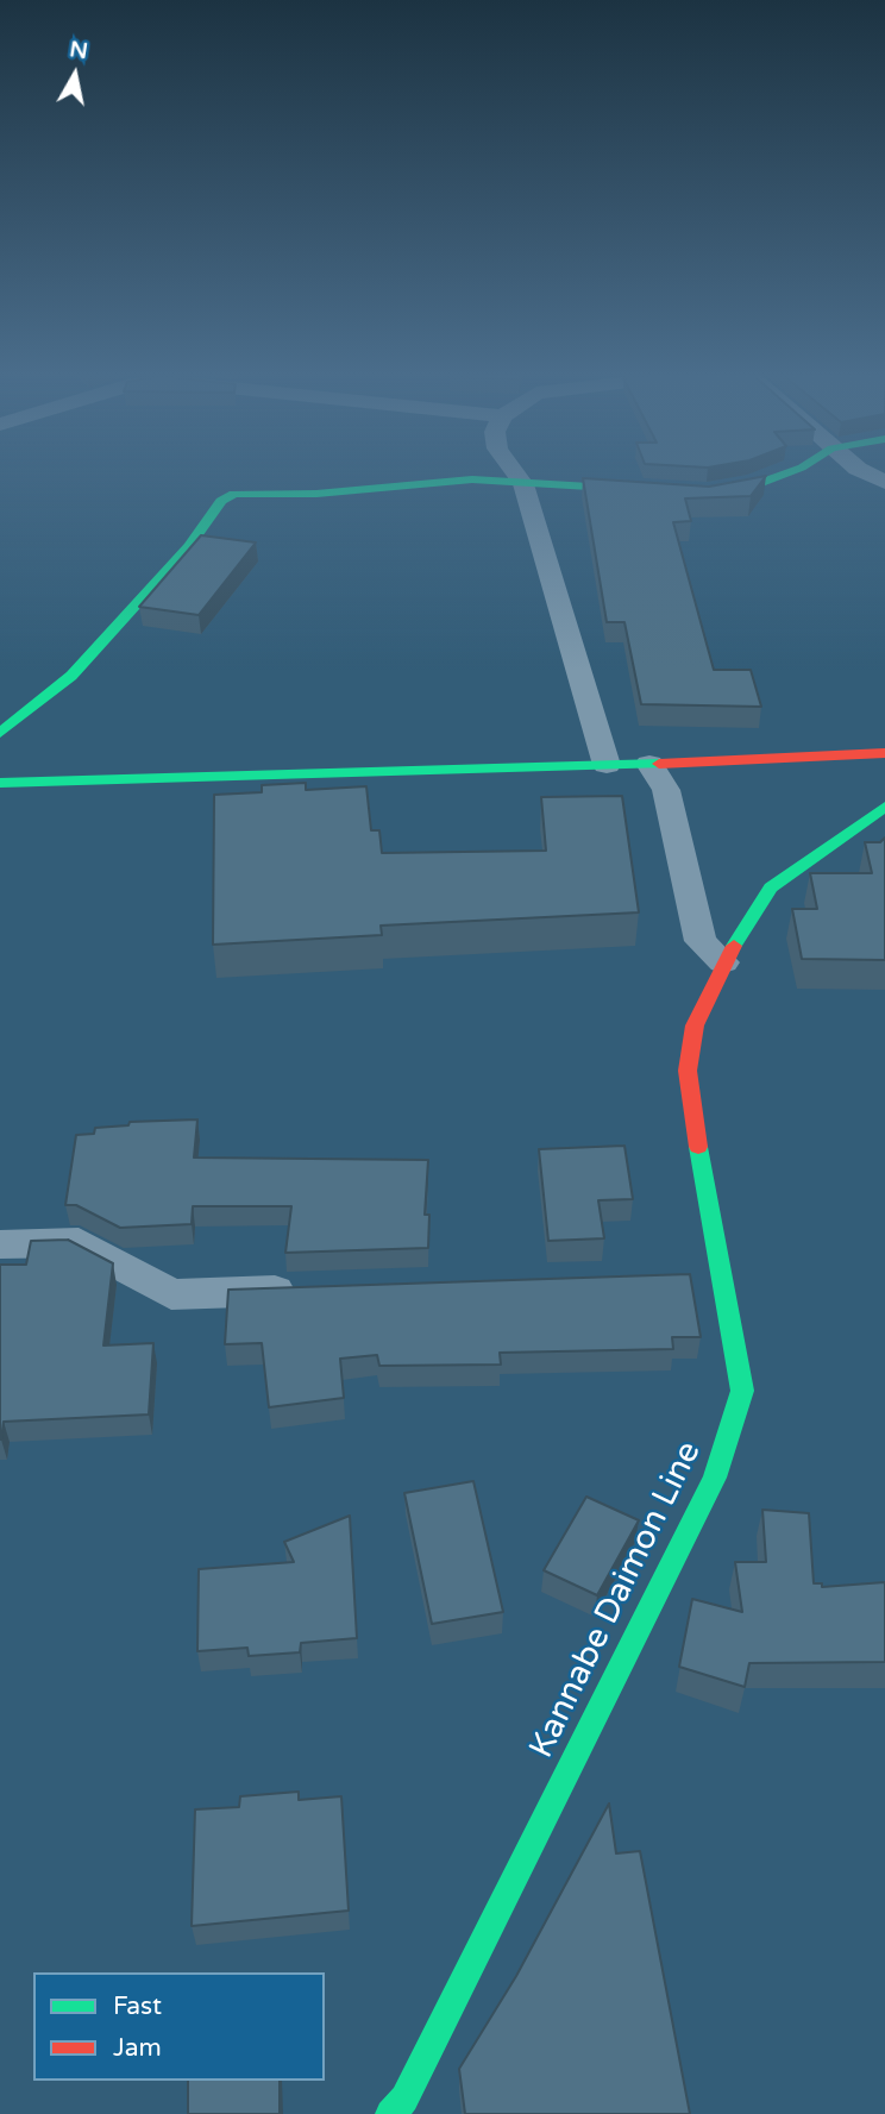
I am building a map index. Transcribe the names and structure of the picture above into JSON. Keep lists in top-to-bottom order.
{
  "streets": {
    "street": ["Kannabe Daimon Line"]
  },
  "legend": ["Fast", "Jam"],
  "north": "top"
}
